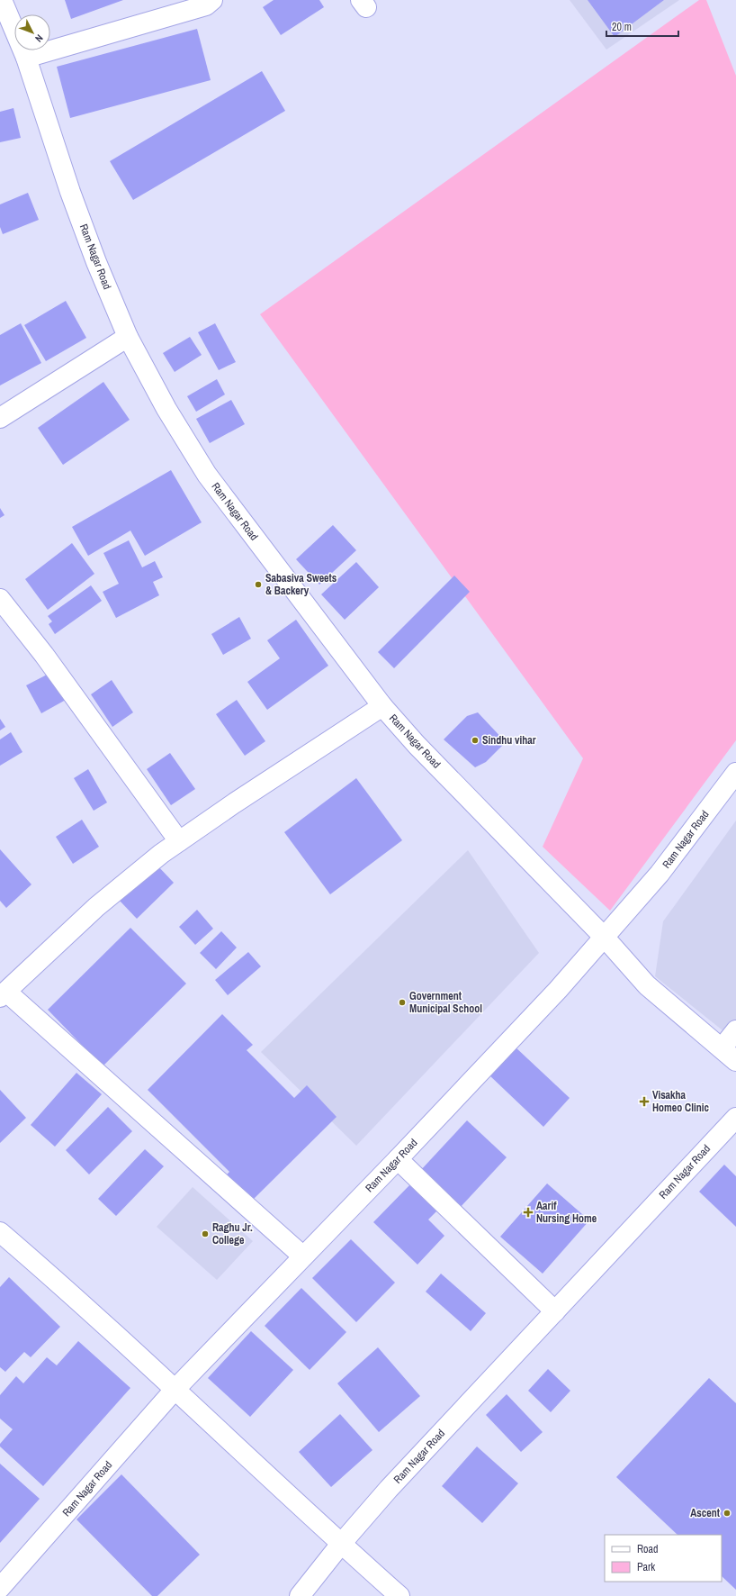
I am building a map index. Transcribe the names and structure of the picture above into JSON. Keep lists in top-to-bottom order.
{
  "streets": {
    "street": ["Ram Nagar Road"]
  },
  "places": {
    "other": [
      "Sabasiva Sweets & Backery",
      "Sindhu vihar",
      "Government Municipal School",
      "Raghu Jr. College",
      "Ascent"
    ],
    "health": ["Visakha Homeo Clinic", "Aarif Nursing Home"]
  },
  "legend": ["Road", "Park"],
  "scale_bar": "20 m",
  "north": "bottom right"
}
